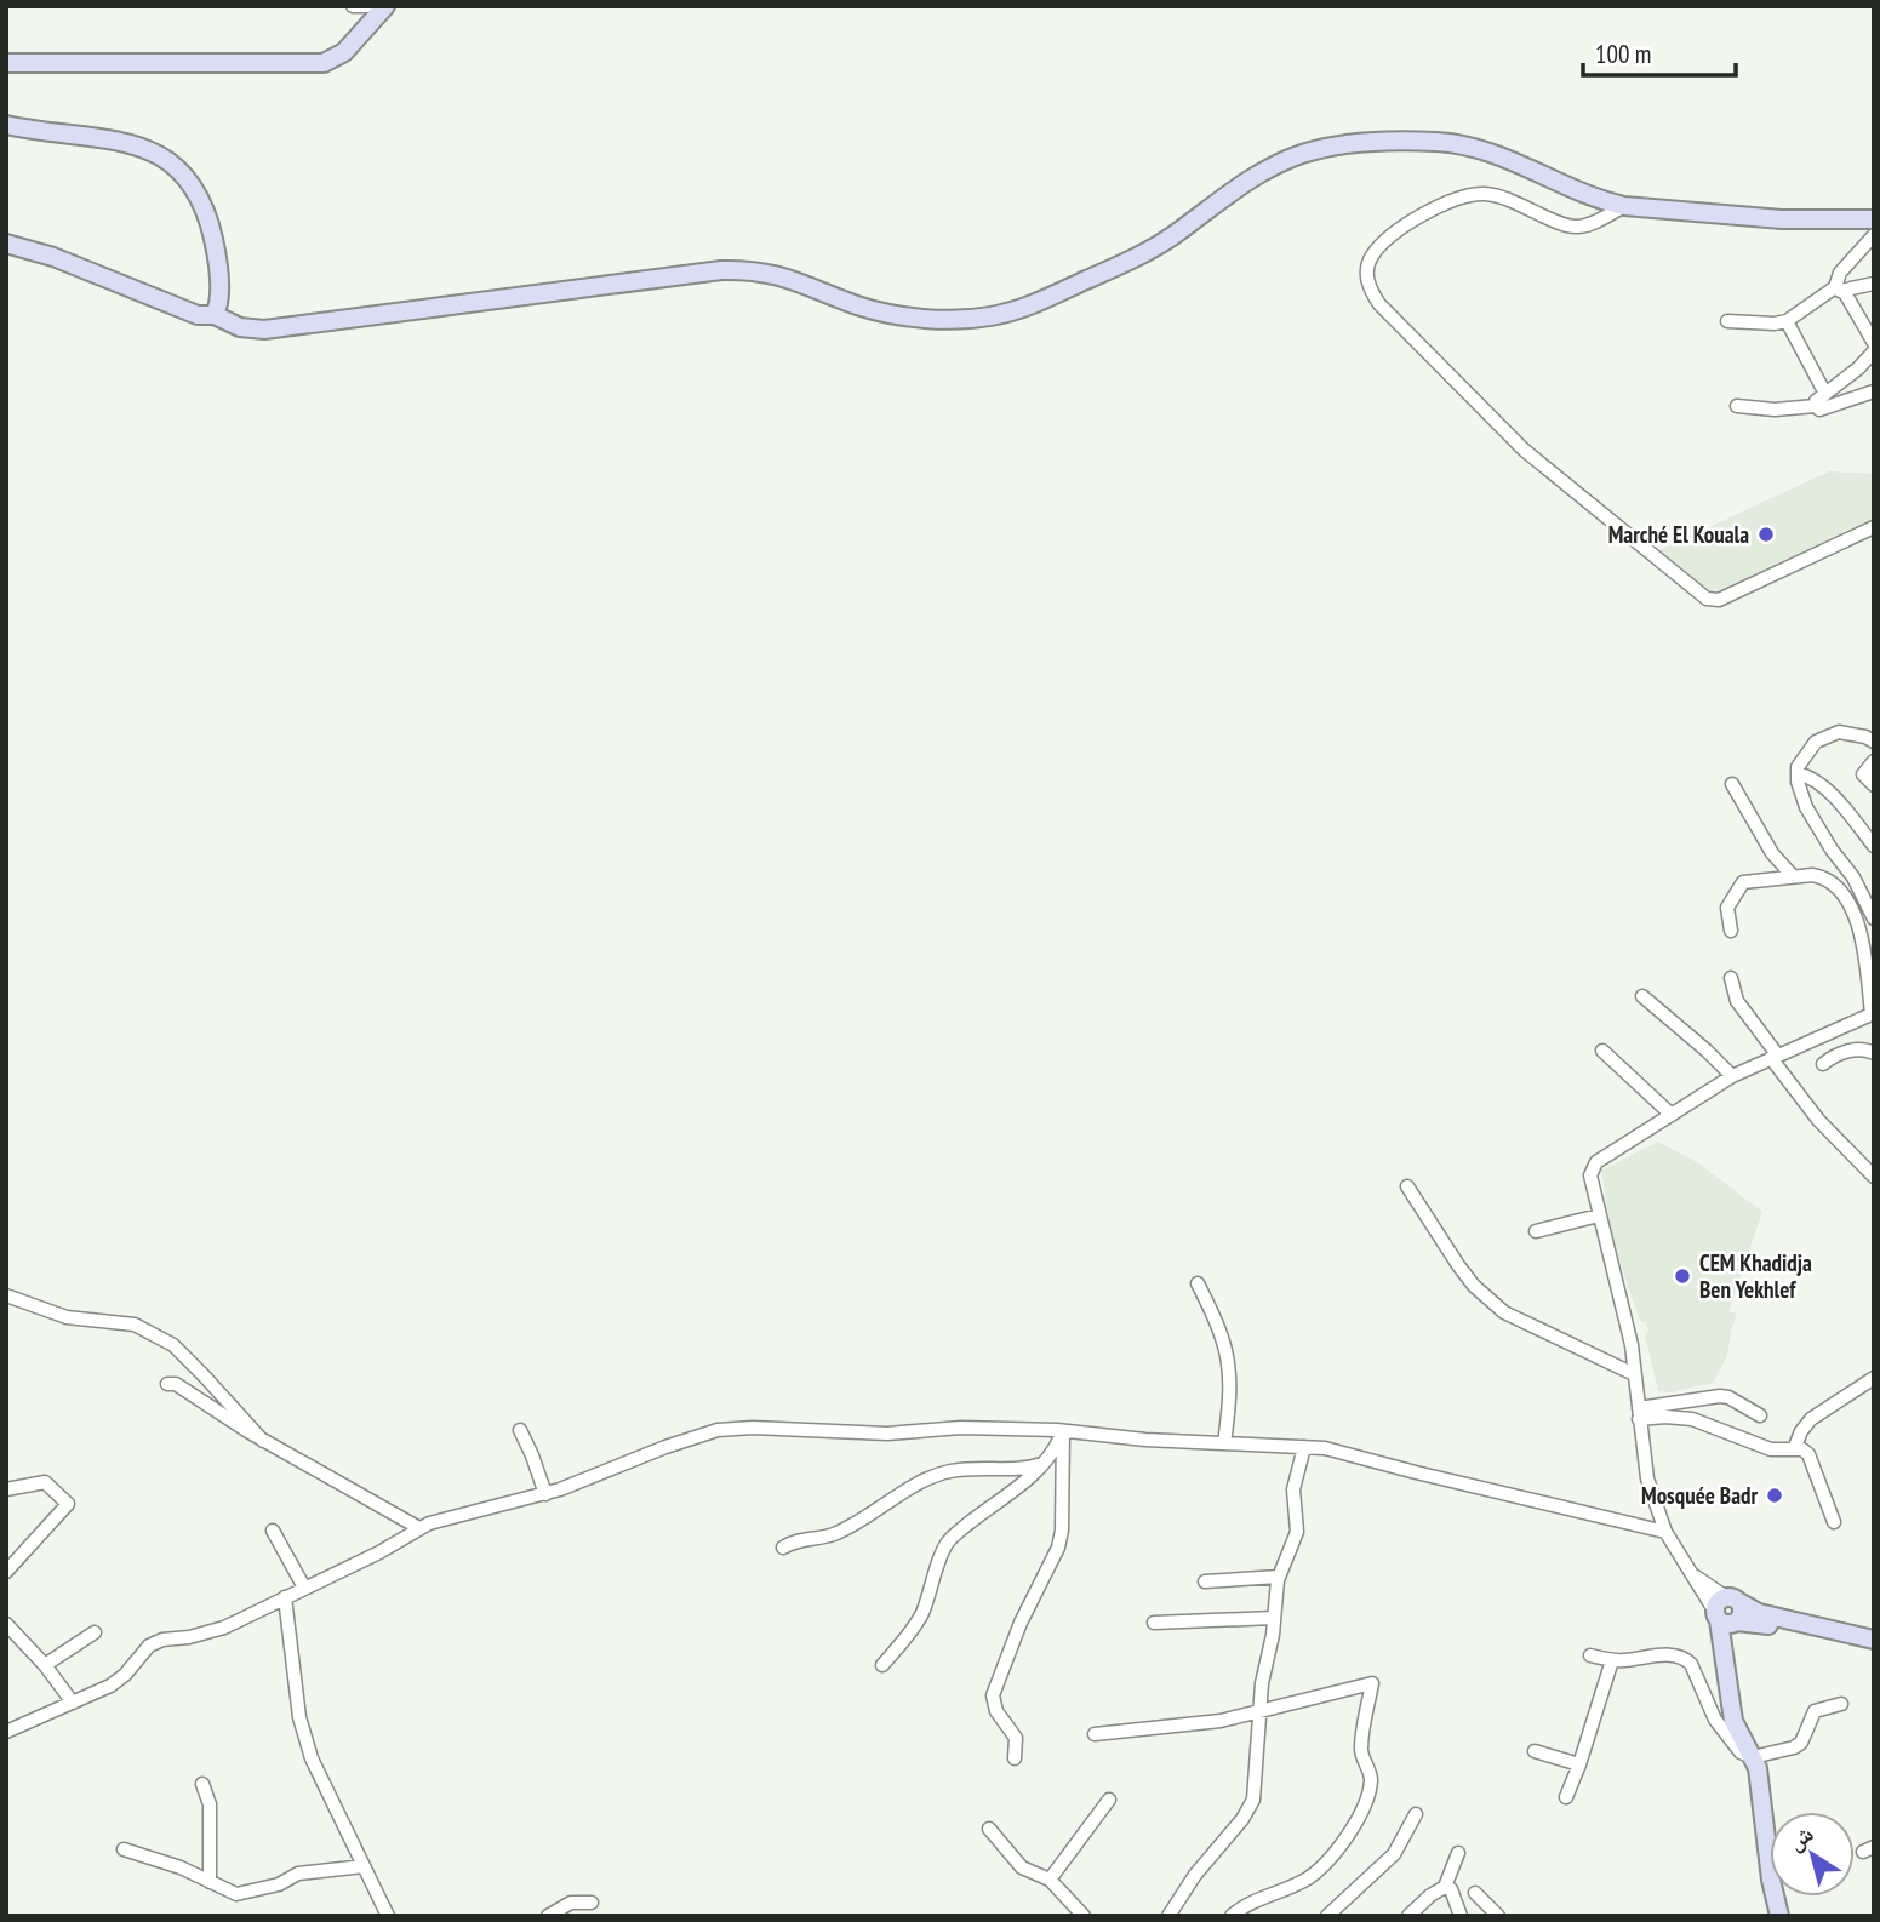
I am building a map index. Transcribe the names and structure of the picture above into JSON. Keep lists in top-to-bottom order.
{
  "places": ["Marché El Kouala", "CEM Khadidja Ben Yekhlef", "Mosquée Badr"],
  "scale_bar": "100 m",
  "north": "top left"
}
